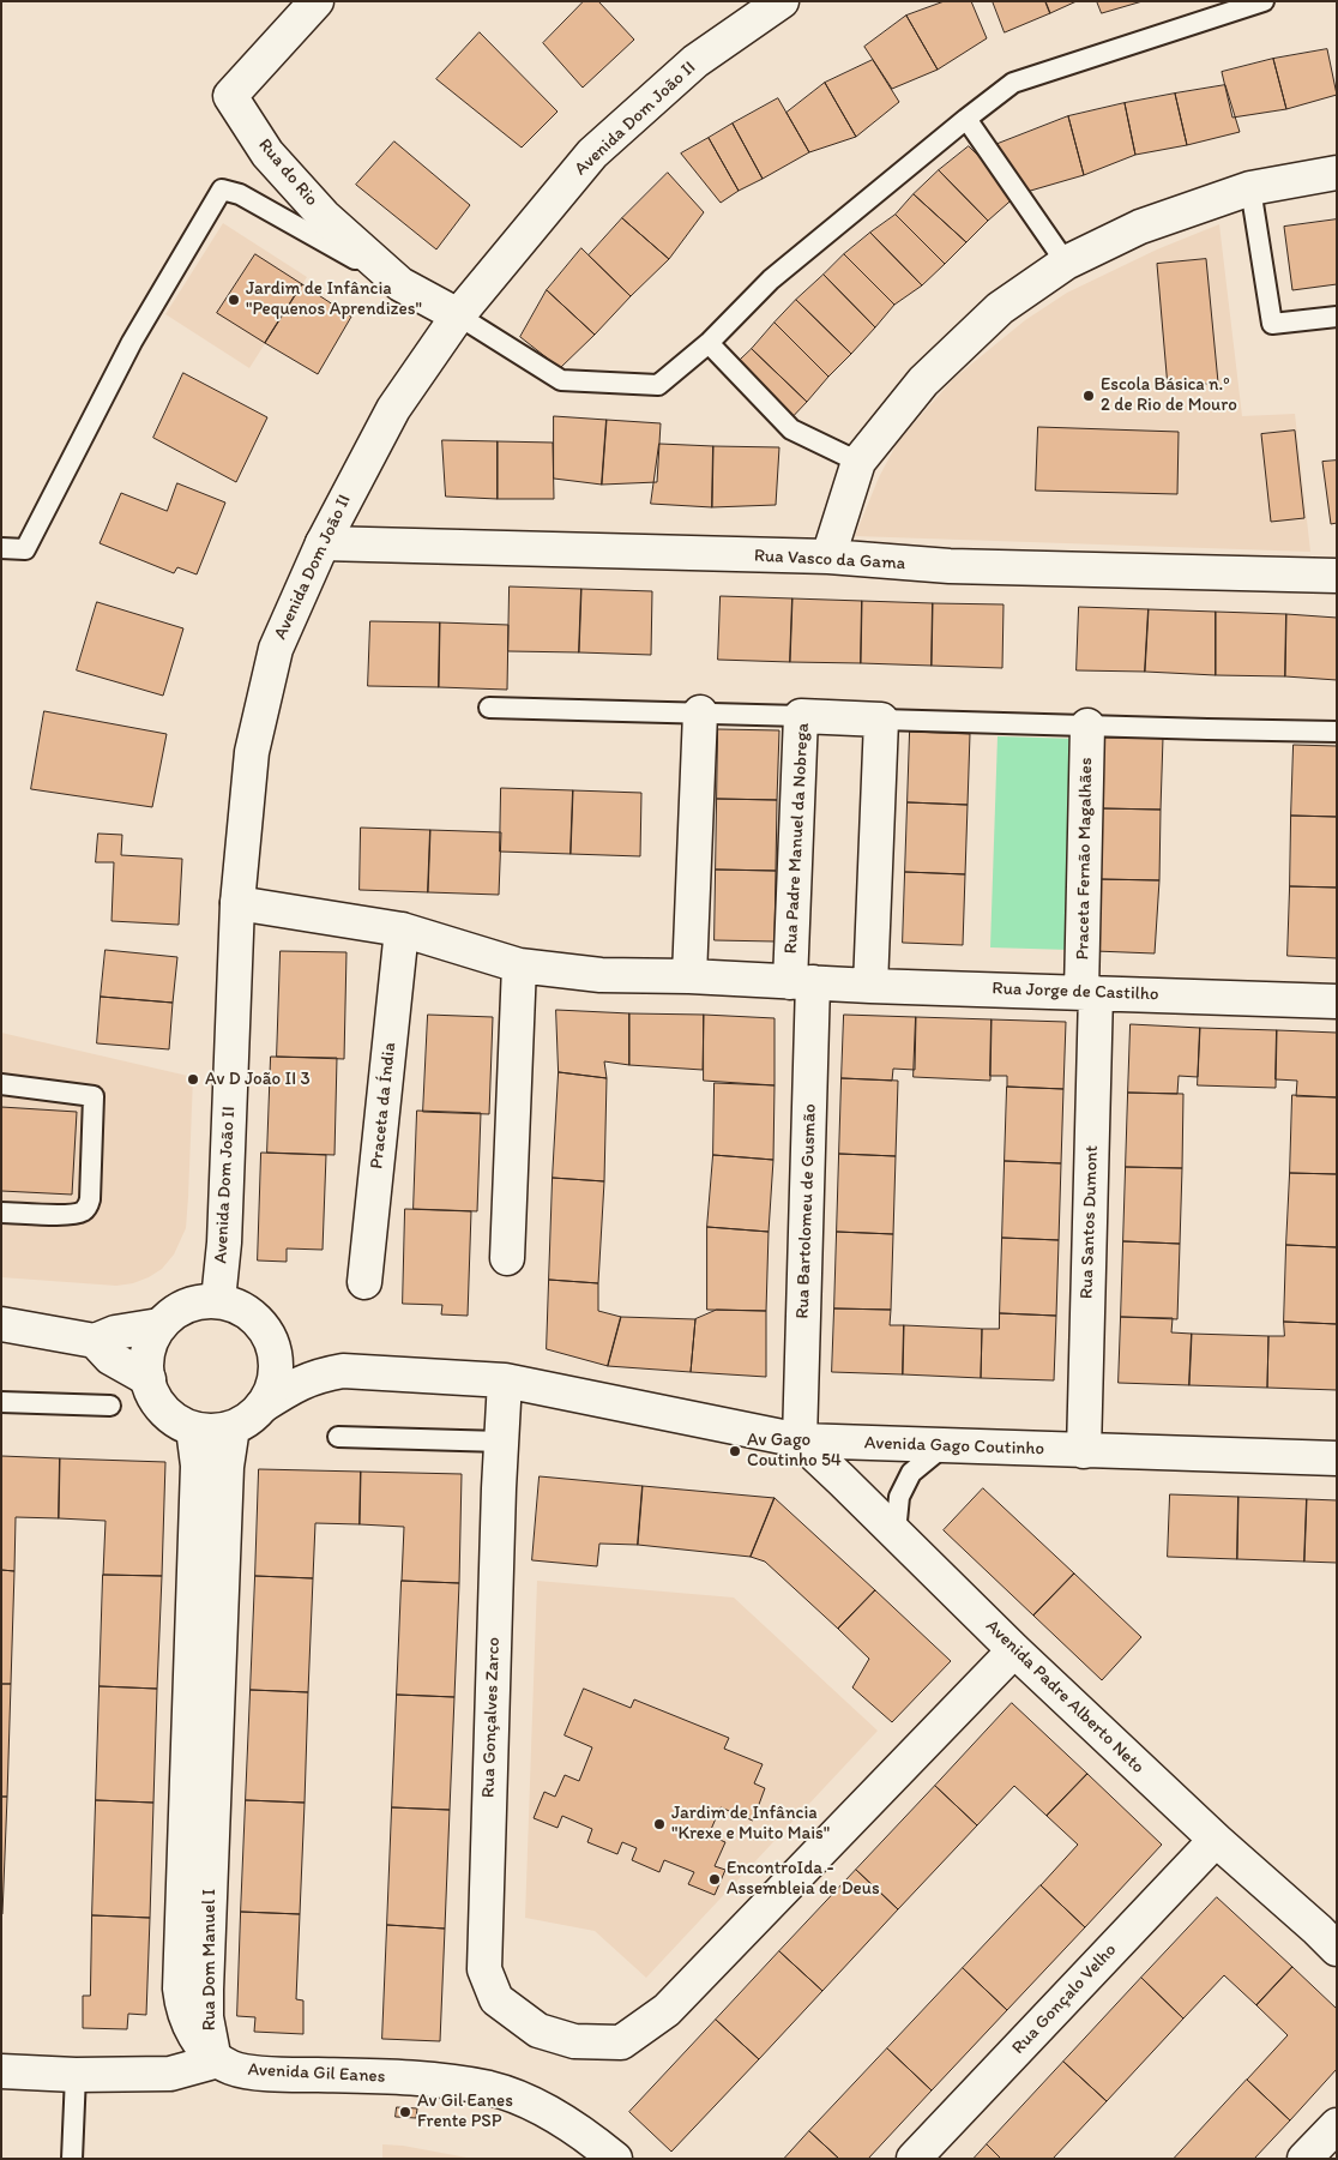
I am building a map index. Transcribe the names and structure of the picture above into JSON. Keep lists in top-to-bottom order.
{
  "streets": {
    "street": [
      "Avenida Dom João II",
      "Rua do Rio",
      "Rua Vasco da Gama",
      "Rua Padre Manuel da Nobrega",
      "Praceta Fernão Magalhães",
      "Rua Jorge de Castilho",
      "Praceta da Índia",
      "Rua Bartolomeu de Gusmão",
      "Rua Santos Dumont",
      "Avenida Gago Coutinho",
      "Avenida Padre Alberto Neto",
      "Rua Gonçalves Zarco",
      "Rua Dom Manuel I",
      "Rua Gonçalo Velho",
      "Avenida Gil Eanes"
    ]
  },
  "crossings": [
    ["Avenida Dom João II", "Rua do Rio"],
    ["Avenida Dom João II", "Rua Vasco da Gama"],
    ["Avenida Dom João II", "Avenida Gago Coutinho"],
    ["Avenida Dom João II", "Rua Dom Manuel I"],
    ["Rua Padre Manuel da Nobrega", "Rua Jorge de Castilho"],
    ["Rua Padre Manuel da Nobrega", "Rua Bartolomeu de Gusmão"],
    ["Praceta Fernão Magalhães", "Rua Jorge de Castilho"],
    ["Praceta Fernão Magalhães", "Rua Santos Dumont"],
    ["Rua Jorge de Castilho", "Rua Bartolomeu de Gusmão"],
    ["Rua Jorge de Castilho", "Rua Santos Dumont"],
    ["Rua Bartolomeu de Gusmão", "Avenida Gago Coutinho"],
    ["Rua Bartolomeu de Gusmão", "Avenida Padre Alberto Neto"],
    ["Rua Santos Dumont", "Avenida Gago Coutinho"],
    ["Avenida Gago Coutinho", "Avenida Padre Alberto Neto"],
    ["Avenida Gago Coutinho", "Rua Gonçalves Zarco"],
    ["Avenida Gago Coutinho", "Rua Dom Manuel I"],
    ["Avenida Padre Alberto Neto", "Rua Gonçalves Zarco"],
    ["Avenida Padre Alberto Neto", "Rua Gonçalo Velho"],
    ["Rua Dom Manuel I", "Avenida Gil Eanes"]
  ],
  "places": [
    "Jardim de Infância \"Pequenos Aprendizes\"",
    "Escola Básica n.º 2 de Rio de Mouro",
    "Av D João II 3",
    "Av Gago Coutinho 54",
    "Jardim de Infância \"Krexe e Muito Mais\"",
    "EncontroIda - Assembleia de Deus",
    "Av Gil Eanes Frente PSP"
  ]
}
